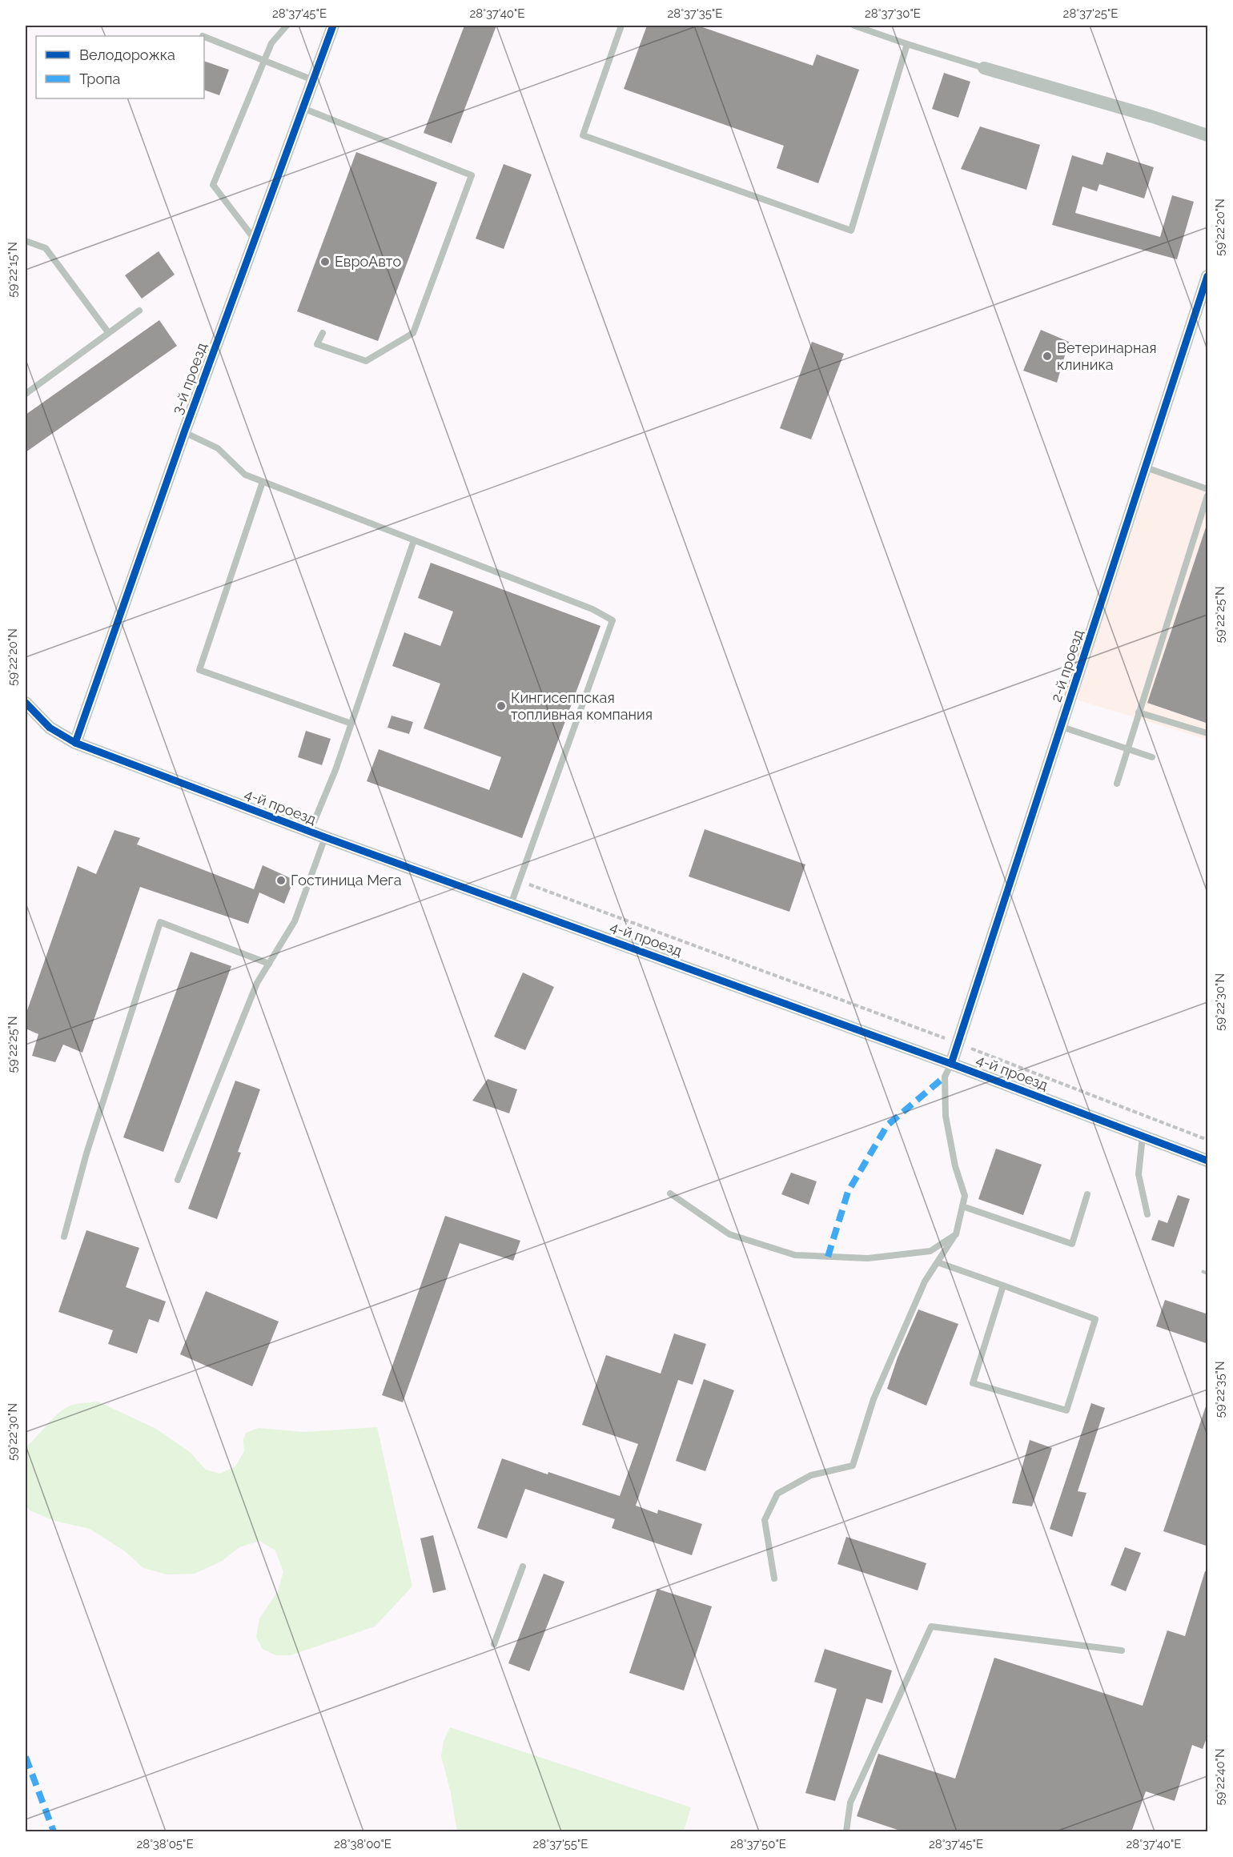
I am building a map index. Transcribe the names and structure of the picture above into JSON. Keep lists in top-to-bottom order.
{
  "streets": {
    "street": ["3-й проезд", "2-й проезд", "4-й проезд"]
  },
  "crossings": [
    ["3-й проезд", "4-й проезд"],
    ["2-й проезд", "4-й проезд"]
  ],
  "places": [
    "ЕвроАвто",
    "Ветеринарная клиника",
    "Кингисеппская топливная компания",
    "Гостиница Мега"
  ],
  "legend": ["Велодорожка", "Тропа"],
  "coordinates": [
    "28°37'45\"E",
    "28°37'40\"E",
    "28°37'35\"E",
    "28°37'30\"E",
    "28°37'25\"E",
    "59°22'20\"N",
    "59°22'15\"N",
    "59°22'25\"N",
    "59°22'30\"N",
    "59°22'35\"N",
    "59°22'40\"N",
    "28°38'05\"E",
    "28°38'00\"E",
    "28°37'55\"E",
    "28°37'50\"E"
  ]
}
